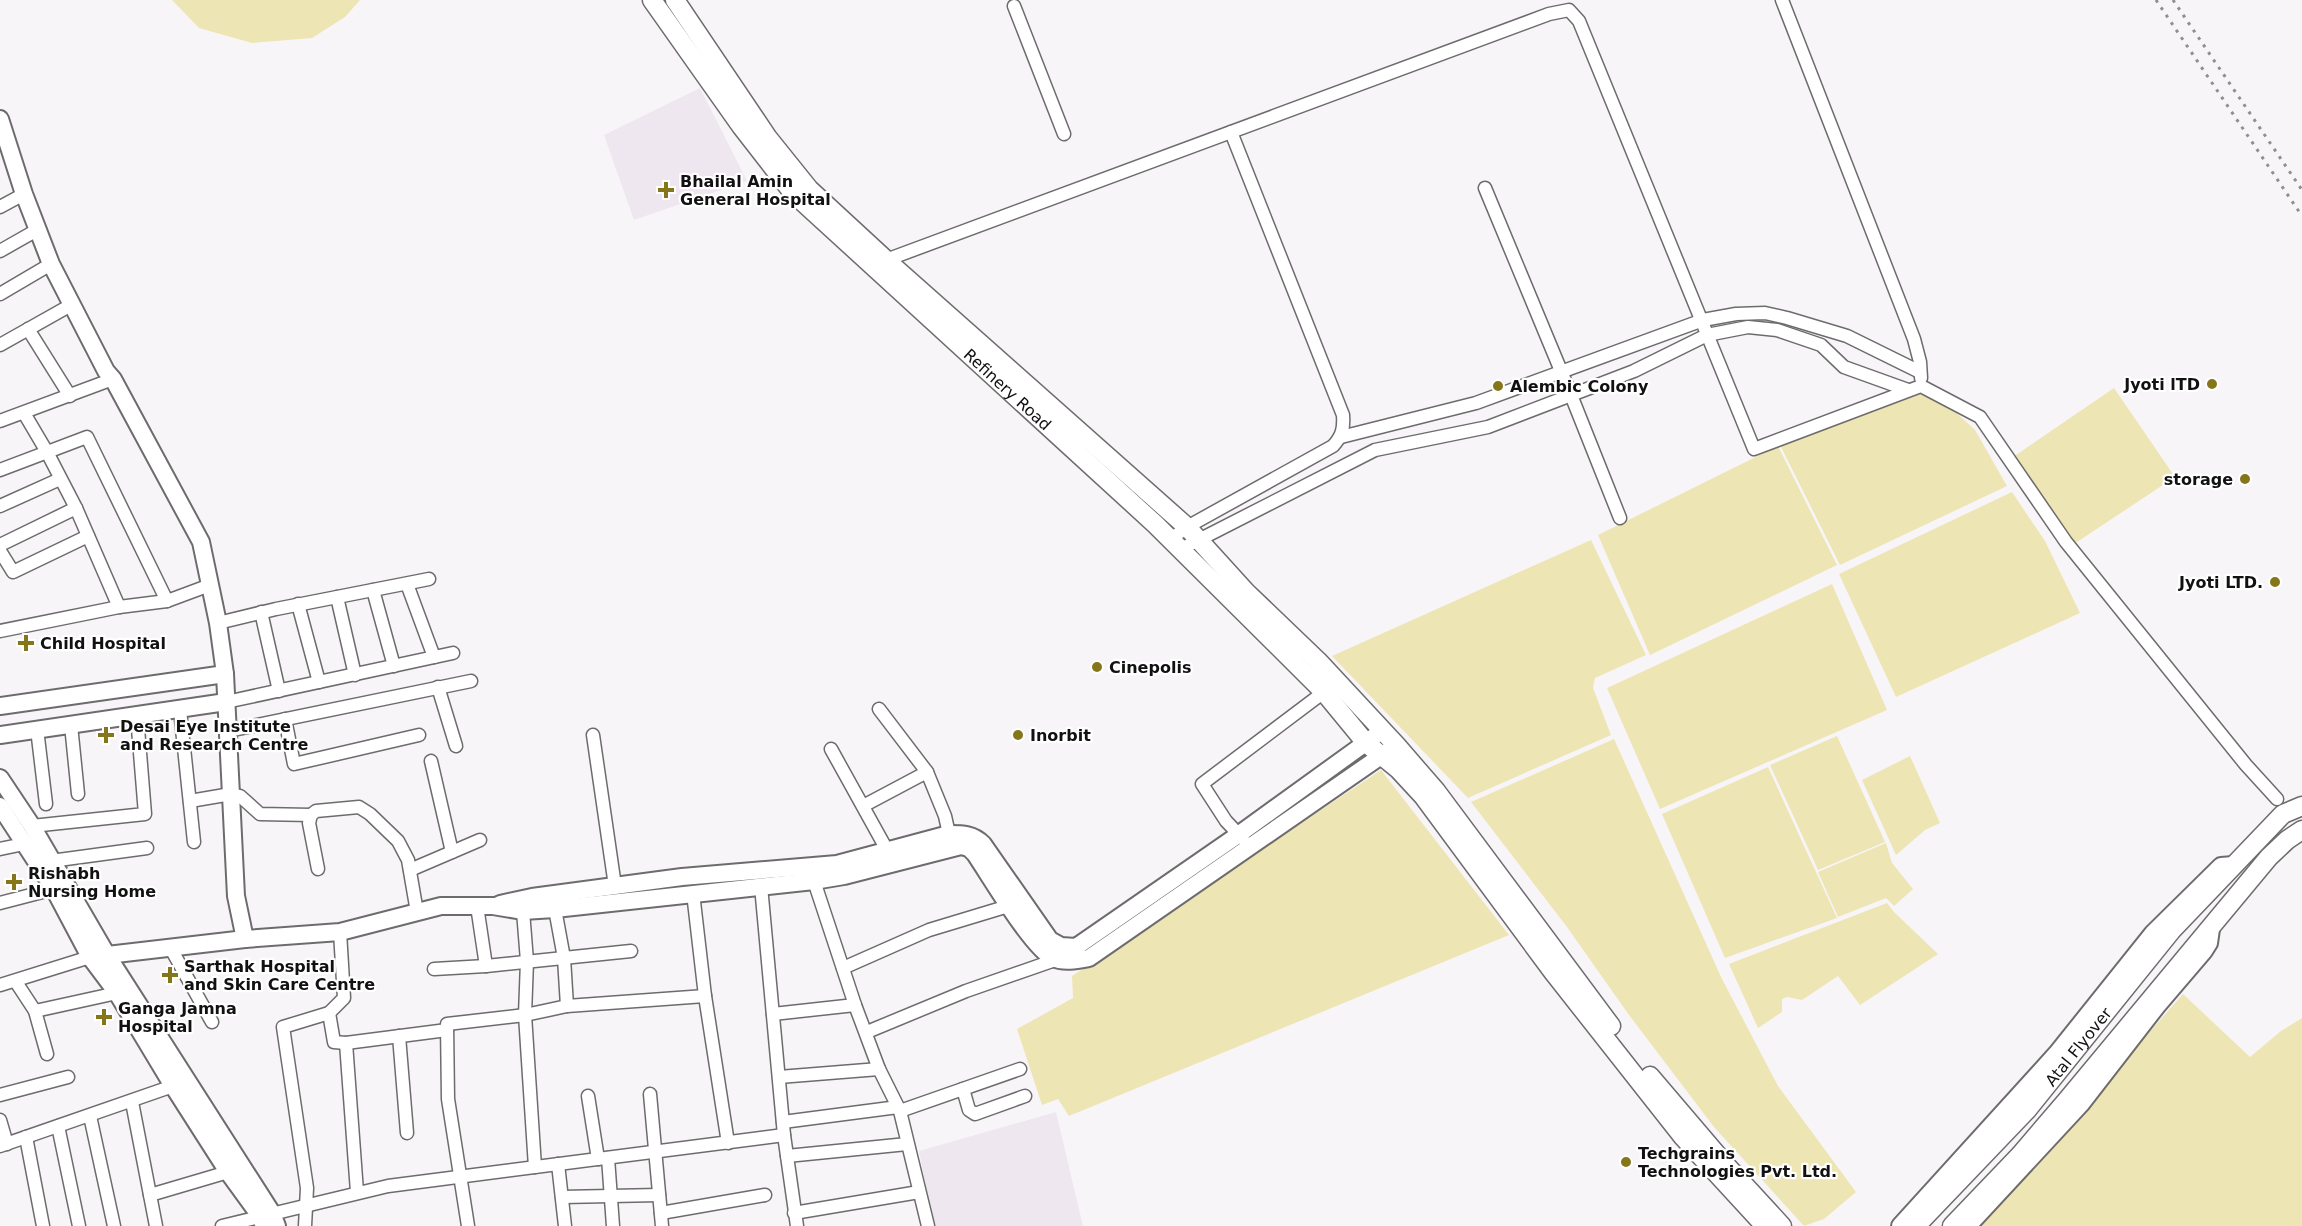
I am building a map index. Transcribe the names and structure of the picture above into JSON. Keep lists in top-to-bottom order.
{
  "streets": {
    "main road": ["Refinery Road", "Atal Flyover"]
  },
  "places": {
    "health": [
      "Bhailal Amin General Hospital",
      "Child Hospital",
      "Desai Eye Institute and Research Centre",
      "Rishabh Nursing Home",
      "Sarthak Hospital and Skin Care Centre",
      "Ganga Jamna Hospital"
    ],
    "other": [
      "Jyoti lTD",
      "Alembic Colony",
      "storage",
      "Jyoti LTD.",
      "Cinepolis",
      "Inorbit",
      "Techgrains Technologies Pvt. Ltd."
    ]
  }
}
